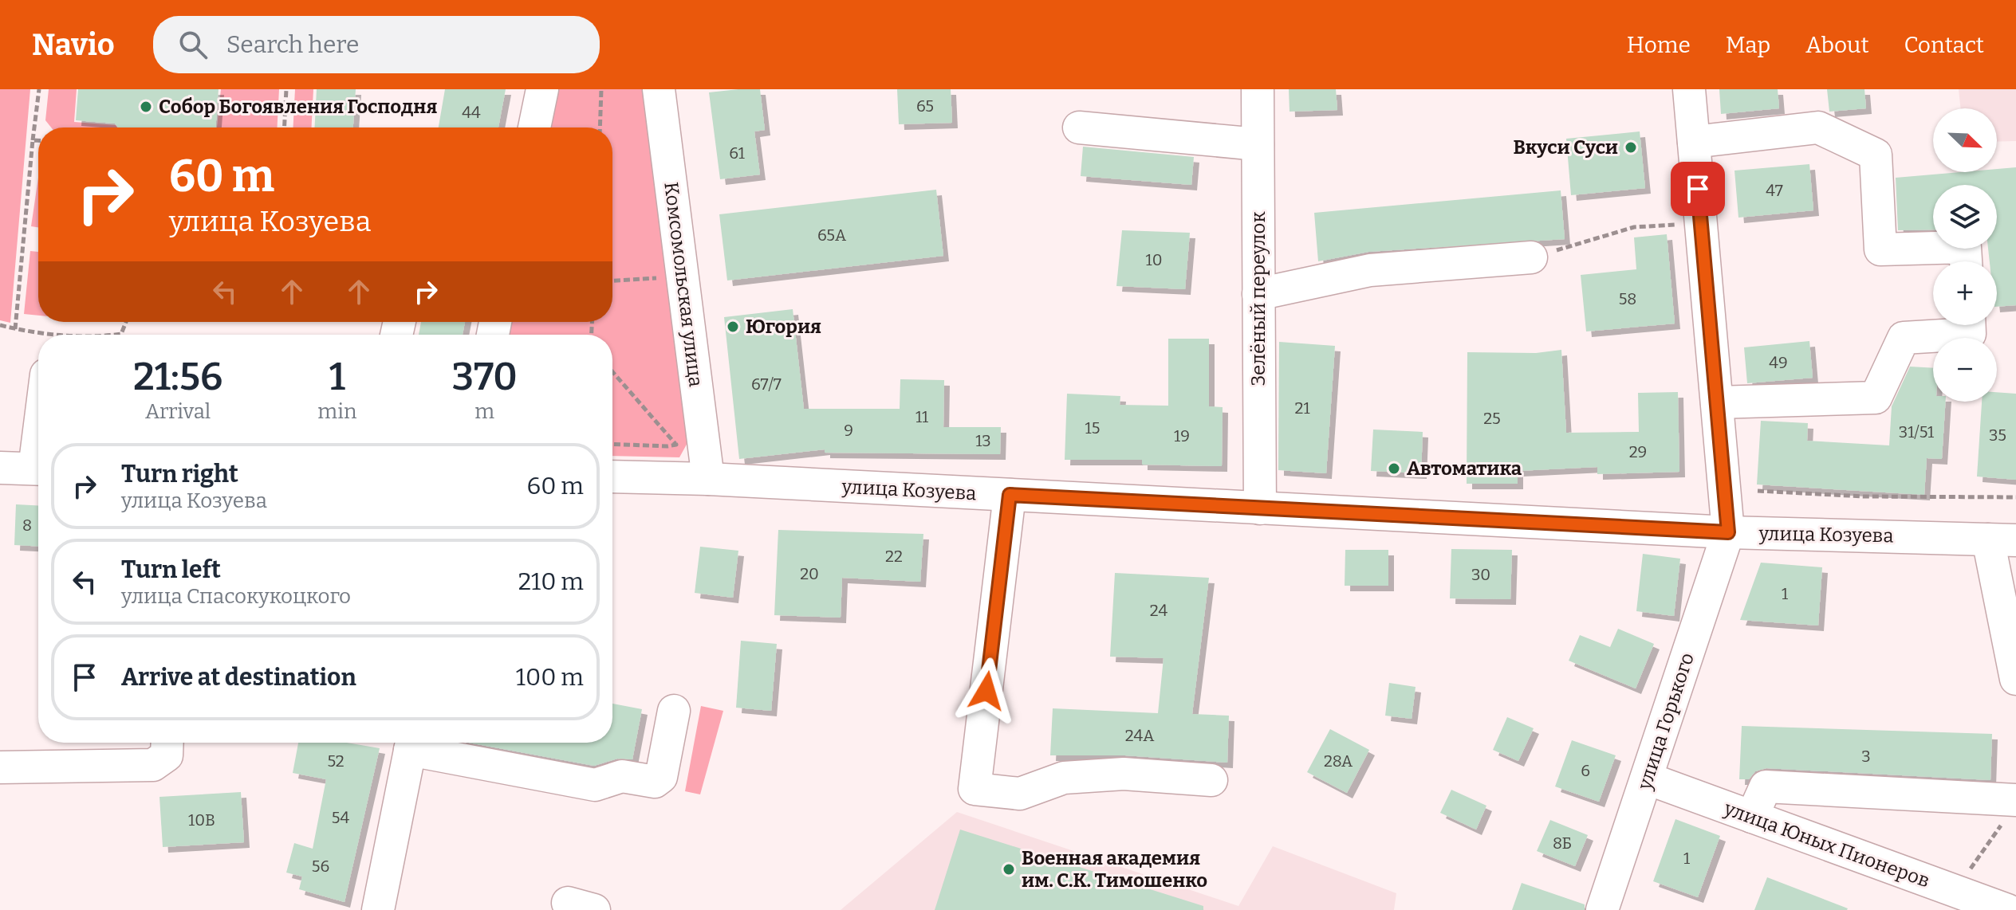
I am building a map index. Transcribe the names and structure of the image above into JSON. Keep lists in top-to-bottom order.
{
  "streets": {
    "street": [
      "Комсомольская улица",
      "Зелёный переулок",
      "улица Козуева",
      "улица Горького",
      "улица Юных Пионеров"
    ]
  },
  "crossings": [
    ["Комсомольская улица", "улица Козуева"],
    ["Зелёный переулок", "улица Козуева"],
    ["улица Козуева", "улица Горького"],
    ["улица Горького", "улица Юных Пионеров"]
  ],
  "places": [
    "Собор Богоявления Господня",
    "Вкуси Суси",
    "Югория",
    "Автоматика",
    "Военная академия им. С.К. Тимошенко"
  ],
  "house_numbers": [
    "65",
    "44",
    "61",
    "47",
    "65А",
    "10",
    "58",
    "49",
    "67/7",
    "21",
    "11",
    "25",
    "15",
    "9",
    "31/51",
    "35",
    "19",
    "13",
    "29",
    "8",
    "22",
    "20",
    "30",
    "1",
    "24",
    "24А",
    "3",
    "52",
    "28А",
    "6",
    "54",
    "10В",
    "8Б",
    "1",
    "56"
  ],
  "north": "bottom right",
  "page": {
    "header": "Navio",
    "search": "Search here",
    "nav": [
      "Home",
      "Map",
      "About",
      "Contact"
    ],
    "map_buttons": ["+", "−"],
    "turn": ["60 m", "улица Козуева"],
    "eta": [
      "21:56",
      "Arrival",
      "1",
      "min",
      "370",
      "m"
    ],
    "list": [
      {
        "name": "Turn right",
        "note": "улица Козуева",
        "value": "60 m"
      },
      {
        "name": "Turn left",
        "note": "улица Спасокукоцкого",
        "value": "210 m"
      },
      {
        "name": "Arrive at destination",
        "value": "100 m"
      }
    ]
  }
}
